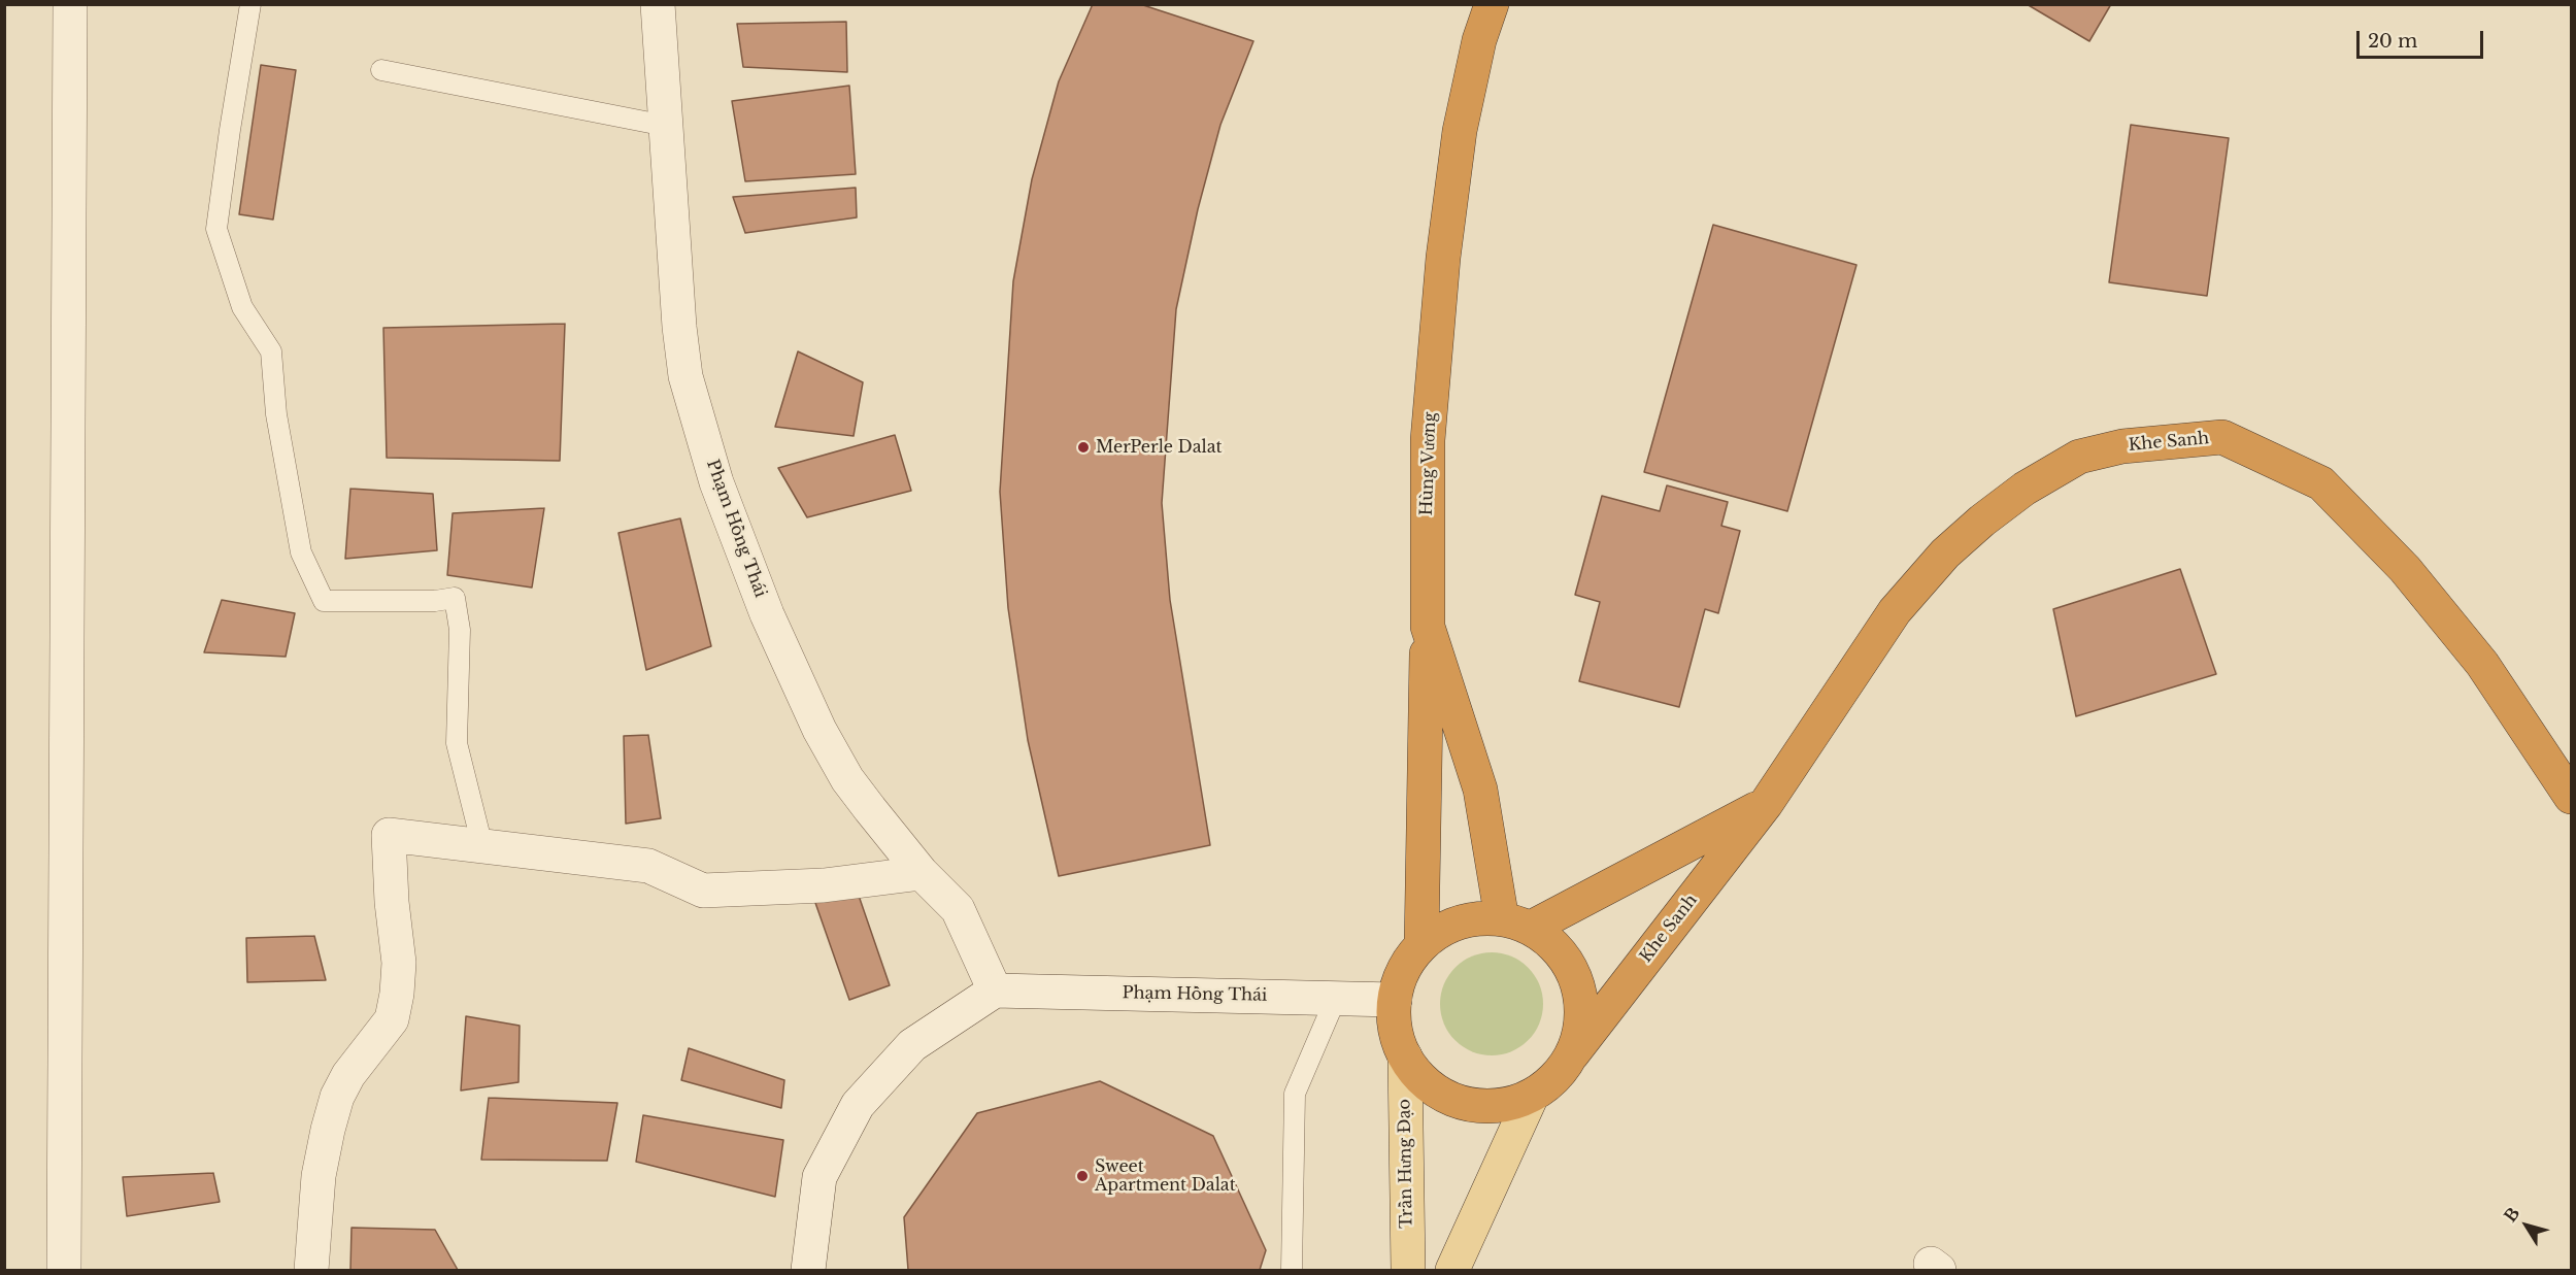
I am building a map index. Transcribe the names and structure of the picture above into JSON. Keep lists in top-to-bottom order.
{
  "streets": {
    "highway": ["Khe Sanh", "Hùng Vương"],
    "main road": ["Trần Hưng Đạo"],
    "street": ["Phạm Hồng Thái"]
  },
  "crossings": [
    ["Khe Sanh", "Hùng Vương"],
    ["Khe Sanh", "Phạm Hồng Thái"],
    ["Khe Sanh", "Trần Hưng Đạo"],
    ["Hùng Vương", "Phạm Hồng Thái"],
    ["Hùng Vương", "Trần Hưng Đạo"],
    ["Phạm Hồng Thái", "Trần Hưng Đạo"]
  ],
  "places": ["MerPerle Dalat", "Sweet Apartment Dalat"],
  "scale_bar": "20 m",
  "north": "top left"
}
